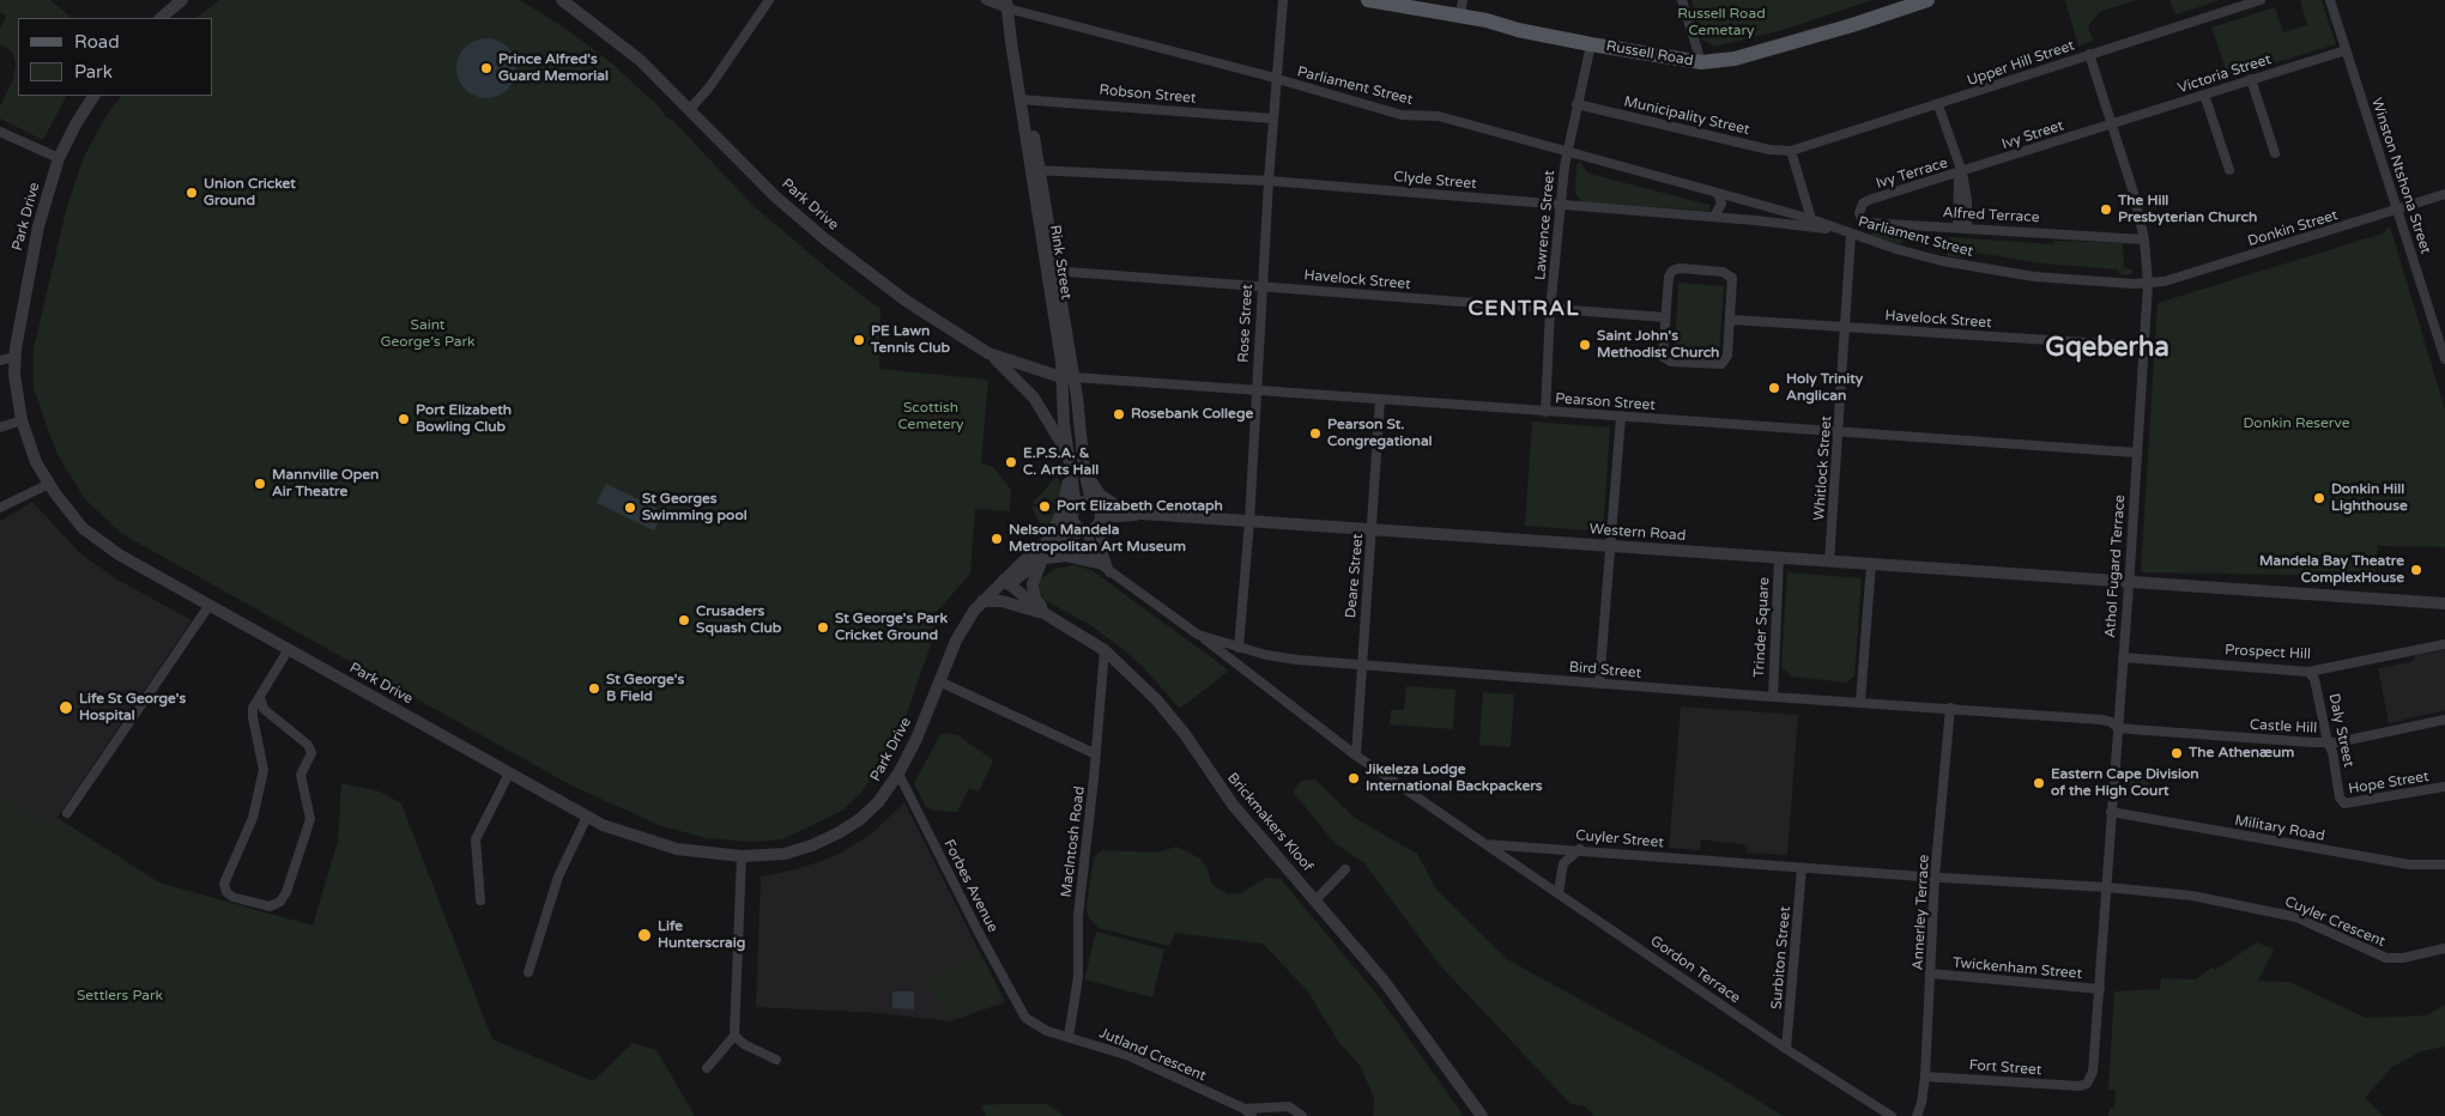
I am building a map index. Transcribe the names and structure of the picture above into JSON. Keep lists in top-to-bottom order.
{
  "streets": {
    "main road": ["Russell Road"],
    "street": [
      "Upper Hill Street",
      "Victoria Street",
      "Parliament Street",
      "Robson Street",
      "Municipality Street",
      "Ivy Street",
      "Ivy Terrace",
      "Winston Ntshona Street",
      "Clyde Street",
      "Park Drive",
      "Alfred Terrace",
      "Lawrence Street",
      "Donkin Street",
      "Rink Street",
      "Havelock Street",
      "Rose Street",
      "Pearson Street",
      "Whitlock Street",
      "Western Road",
      "Athol Fugard Terrace",
      "Deare Street",
      "Trinder Square",
      "Prospect Hill",
      "Bird Street",
      "Castle Hill",
      "Daly Street",
      "Hope Street",
      "Brickmakers Kloof",
      "Military Road",
      "Cuyler Street",
      "MacIntosh Road",
      "Forbes Avenue",
      "Annerley Terrace",
      "Cuyler Crescent",
      "Surbiton Street",
      "Twickenham Street",
      "Gordon Terrace",
      "Jutland Crescent",
      "Fort Street"
    ]
  },
  "crossings": [
    ["Russell Road", "Lawrence Street"],
    ["Upper Hill Street", "Municipality Street"],
    ["Upper Hill Street", "Athol Fugard Terrace"],
    ["Victoria Street", "Ivy Street"],
    ["Victoria Street", "Winston Ntshona Street"],
    ["Victoria Street", "Athol Fugard Terrace"],
    ["Parliament Street", "Clyde Street"],
    ["Parliament Street", "Lawrence Street"],
    ["Parliament Street", "Donkin Street"],
    ["Parliament Street", "Rink Street"],
    ["Parliament Street", "Rose Street"],
    ["Parliament Street", "Whitlock Street"],
    ["Parliament Street", "Athol Fugard Terrace"],
    ["Robson Street", "Rink Street"],
    ["Robson Street", "Rose Street"],
    ["Municipality Street", "Lawrence Street"],
    ["Ivy Street", "Ivy Terrace"],
    ["Ivy Street", "Athol Fugard Terrace"],
    ["Ivy Terrace", "Alfred Terrace"],
    ["Winston Ntshona Street", "Donkin Street"],
    ["Clyde Street", "Lawrence Street"],
    ["Clyde Street", "Rink Street"],
    ["Clyde Street", "Rose Street"],
    ["Park Drive", "Rink Street"],
    ["Park Drive", "Pearson Street"],
    ["Park Drive", "Western Road"],
    ["Park Drive", "Brickmakers Kloof"],
    ["Park Drive", "Forbes Avenue"],
    ["Alfred Terrace", "Athol Fugard Terrace"],
    ["Lawrence Street", "Havelock Street"],
    ["Lawrence Street", "Pearson Street"],
    ["Donkin Street", "Athol Fugard Terrace"],
    ["Rink Street", "Havelock Street"],
    ["Rink Street", "Pearson Street"],
    ["Rink Street", "Western Road"],
    ["Havelock Street", "Rose Street"],
    ["Havelock Street", "Whitlock Street"],
    ["Havelock Street", "Athol Fugard Terrace"],
    ["Rose Street", "Pearson Street"],
    ["Rose Street", "Western Road"],
    ["Rose Street", "Bird Street"],
    ["Pearson Street", "Whitlock Street"],
    ["Pearson Street", "Athol Fugard Terrace"],
    ["Pearson Street", "Deare Street"],
    ["Whitlock Street", "Western Road"],
    ["Western Road", "Athol Fugard Terrace"],
    ["Western Road", "Deare Street"],
    ["Western Road", "Trinder Square"],
    ["Athol Fugard Terrace", "Prospect Hill"],
    ["Athol Fugard Terrace", "Bird Street"],
    ["Athol Fugard Terrace", "Castle Hill"],
    ["Athol Fugard Terrace", "Military Road"],
    ["Athol Fugard Terrace", "Cuyler Street"],
    ["Athol Fugard Terrace", "Cuyler Crescent"],
    ["Athol Fugard Terrace", "Twickenham Street"],
    ["Athol Fugard Terrace", "Fort Street"],
    ["Deare Street", "Bird Street"],
    ["Trinder Square", "Bird Street"],
    ["Prospect Hill", "Daly Street"],
    ["Bird Street", "Castle Hill"],
    ["Bird Street", "Annerley Terrace"],
    ["Castle Hill", "Daly Street"],
    ["Daly Street", "Hope Street"],
    ["Brickmakers Kloof", "MacIntosh Road"],
    ["Cuyler Street", "Annerley Terrace"],
    ["Cuyler Street", "Cuyler Crescent"],
    ["Cuyler Street", "Surbiton Street"],
    ["Cuyler Street", "Gordon Terrace"],
    ["MacIntosh Road", "Jutland Crescent"],
    ["Forbes Avenue", "Jutland Crescent"],
    ["Annerley Terrace", "Twickenham Street"],
    ["Annerley Terrace", "Fort Street"],
    ["Surbiton Street", "Gordon Terrace"]
  ],
  "districts": ["CENTRAL", "Gqeberha"],
  "parks": [
    "Russell Road Cemetary",
    "Saint George's Park",
    "Scottish Cemetery",
    "Donkin Reserve",
    "Settlers Park"
  ],
  "places": [
    "Prince Alfred's Guard Memorial",
    "Union Cricket Ground",
    "The Hill Presbyterian Church",
    "PE Lawn Tennis Club",
    "Saint John's Methodist Church",
    "Holy Trinity Anglican",
    "Rosebank College",
    "Port Elizabeth Bowling Club",
    "Pearson St. Congregational",
    "E.P.S.A. & C. Arts Hall",
    "Mannville Open Air Theatre",
    "Donkin Hill Lighthouse",
    "Port Elizabeth Cenotaph",
    "St Georges Swimming pool",
    "Nelson Mandela Metropolitan Art Museum",
    "Mandela Bay Theatre ComplexHouse",
    "Crusaders Squash Club",
    "St George's Park Cricket Ground",
    "St George's B Field",
    "Life St George's Hospital",
    "The Athenæum",
    "Jikeleza Lodge International Backpackers",
    "Eastern Cape Division of the High Court",
    "Life Hunterscraig"
  ],
  "legend": ["Road", "Park"]
}
